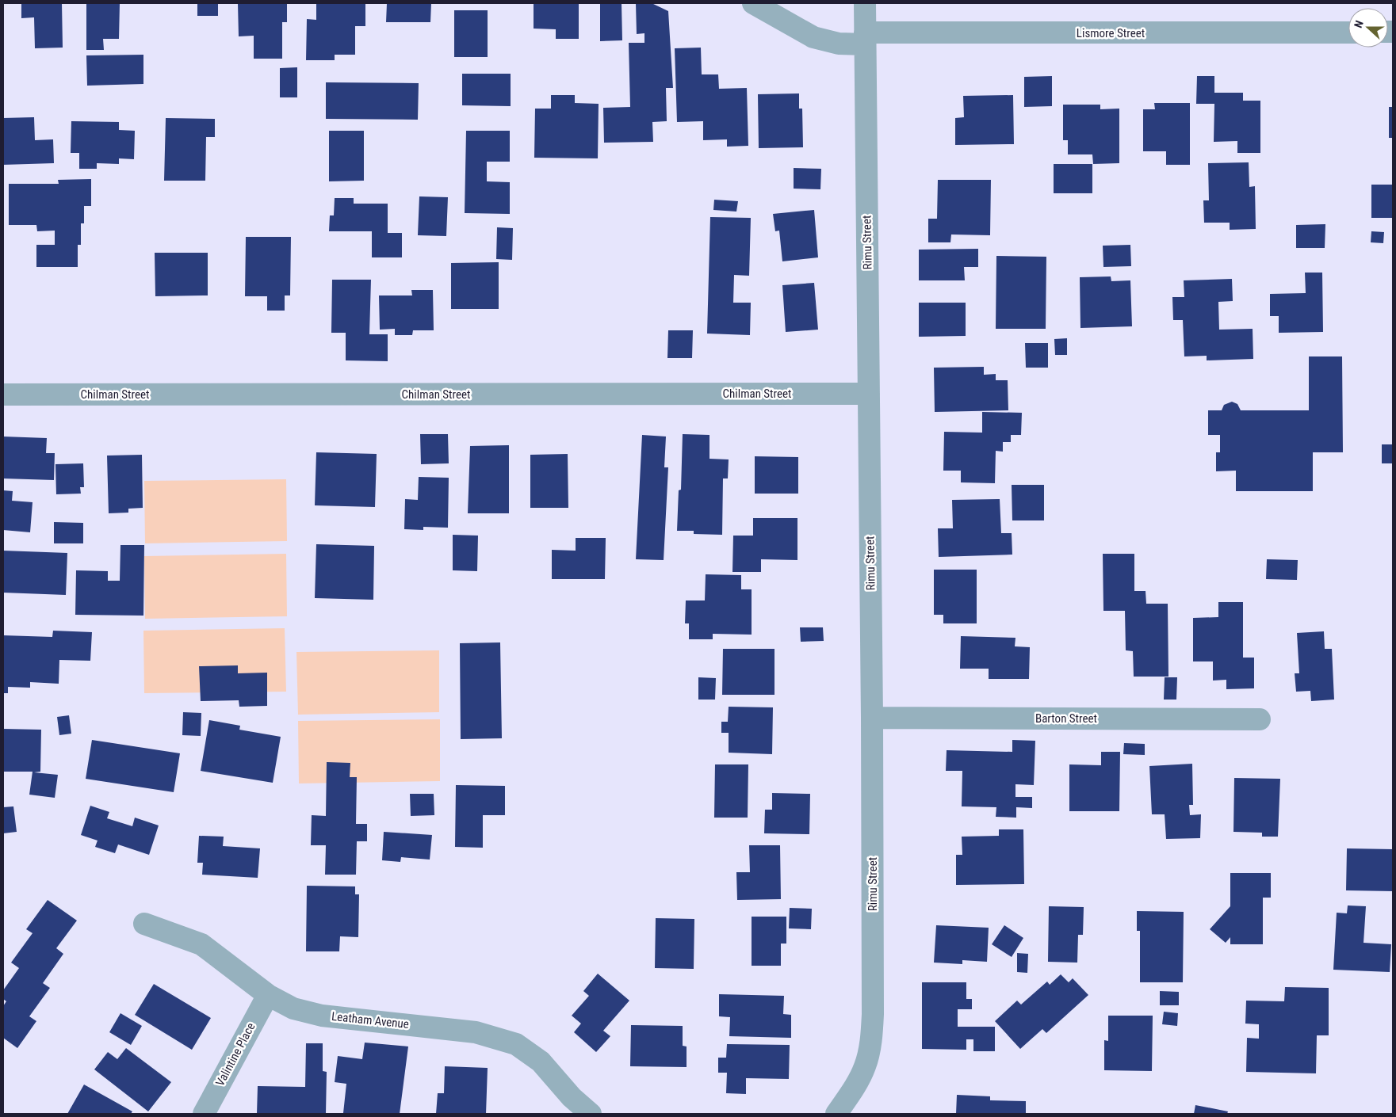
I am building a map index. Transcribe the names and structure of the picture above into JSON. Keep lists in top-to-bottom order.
{
  "streets": {
    "street": [
      "Lismore Street",
      "Rimu Street",
      "Chilman Street",
      "Barton Street",
      "Leatham Avenue",
      "Valintine Place"
    ]
  },
  "crossings": [
    ["Lismore Street", "Rimu Street"],
    ["Rimu Street", "Chilman Street"],
    ["Rimu Street", "Barton Street"],
    ["Leatham Avenue", "Valintine Place"]
  ],
  "north": "left"
}
